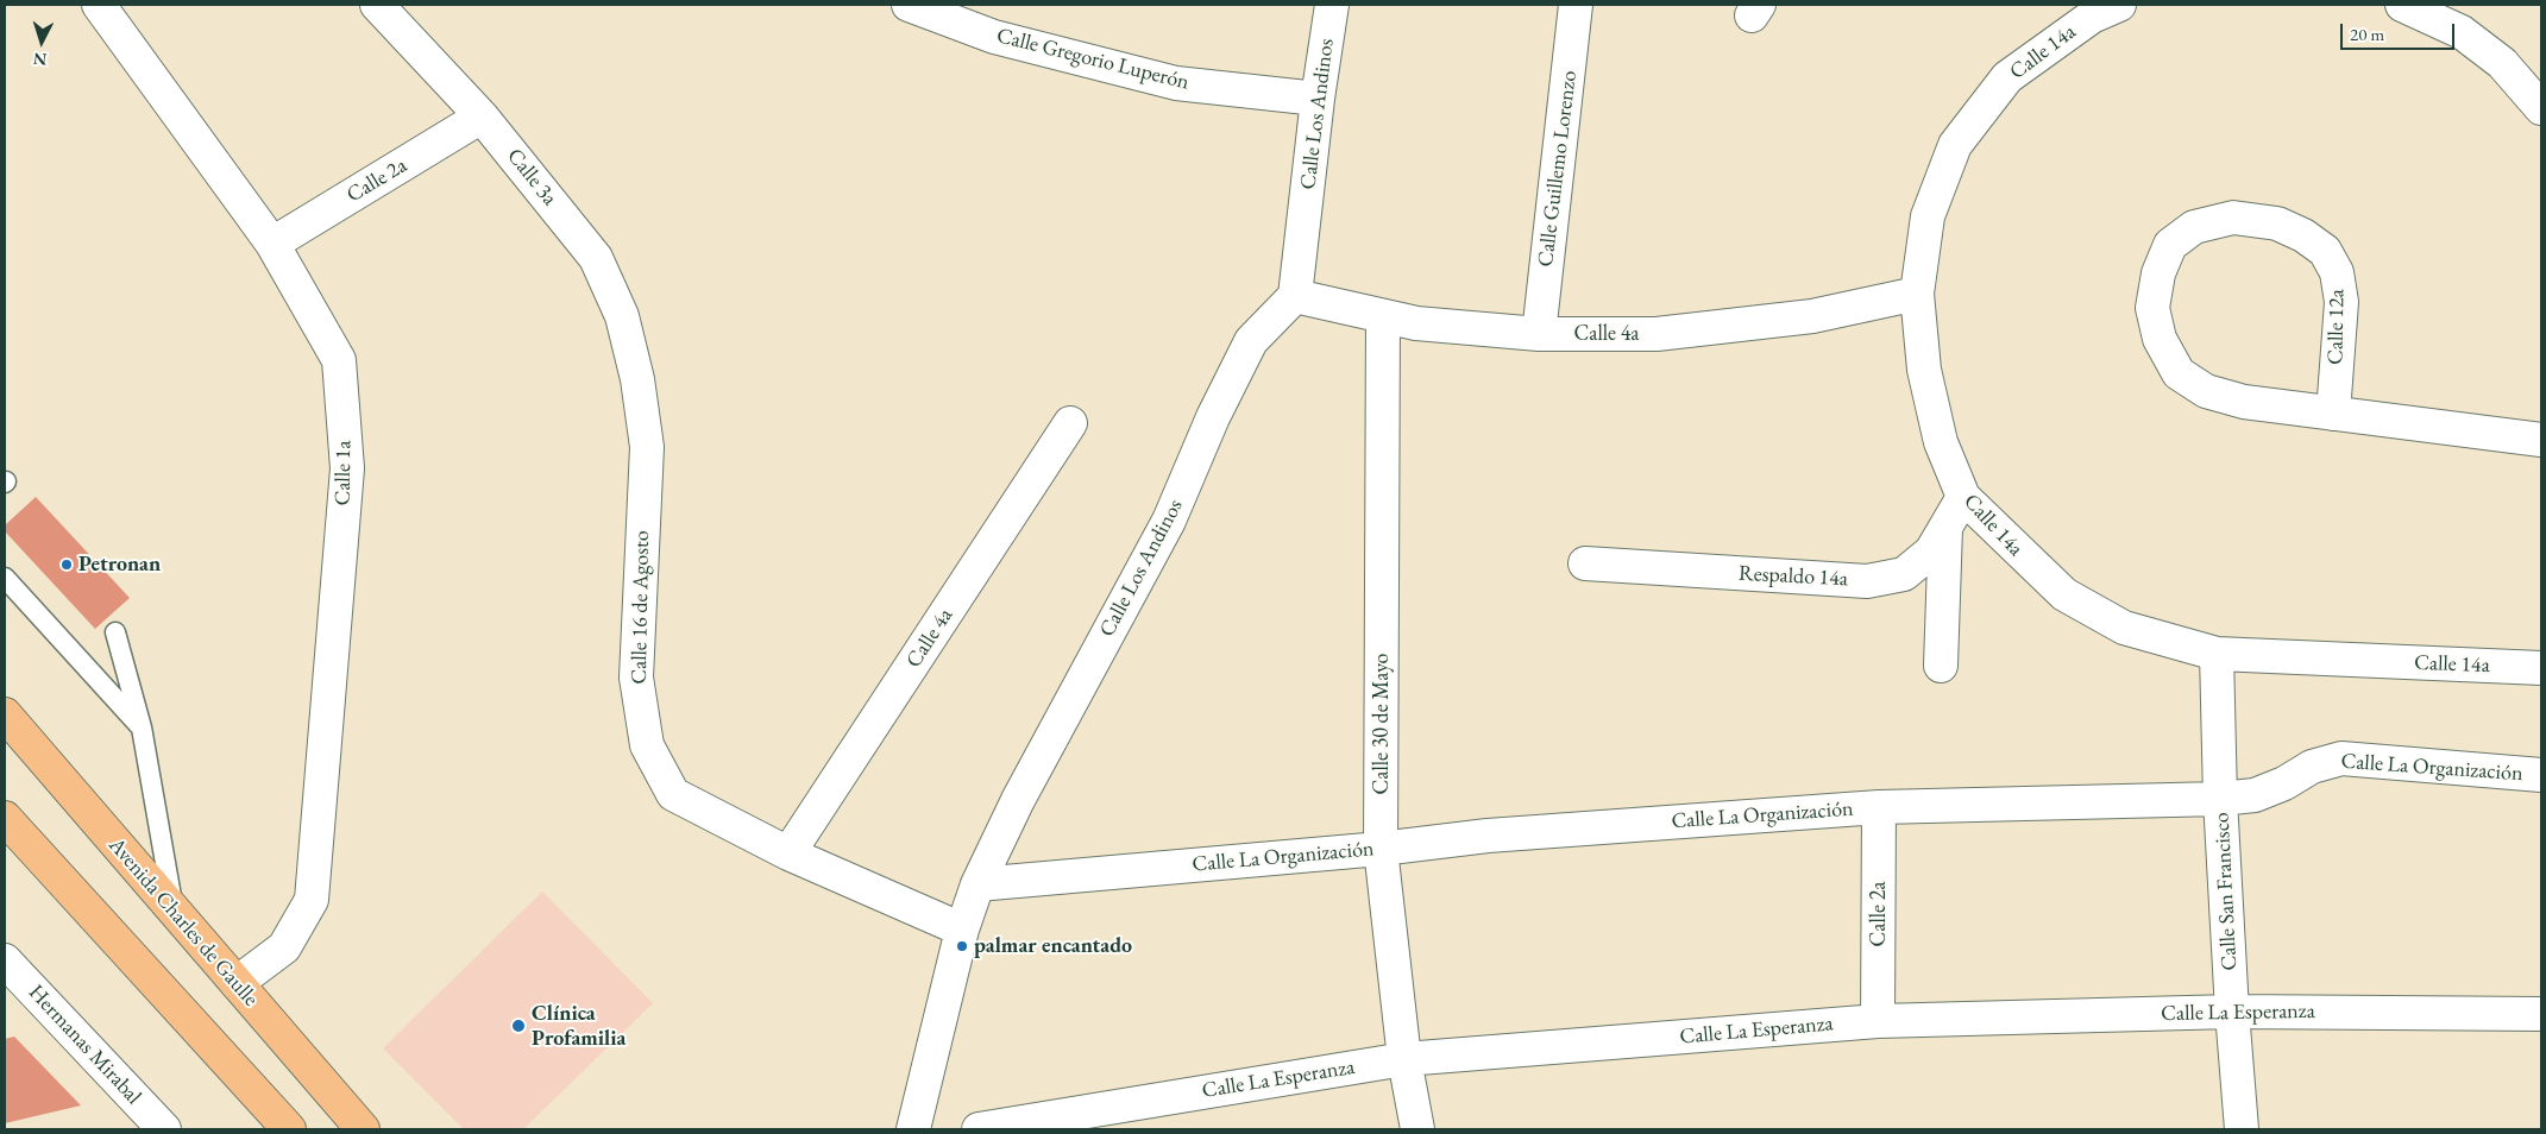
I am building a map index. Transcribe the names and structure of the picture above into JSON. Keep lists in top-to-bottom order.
{
  "streets": {
    "main road": ["Avenida Charles de Gaulle"],
    "street": [
      "Calle 14a",
      "Calle Gregorio Luperón",
      "Calle Los Andinos",
      "Calle Guillemo Lorenzo",
      "Calle 3a",
      "Calle 2a",
      "Calle 12a",
      "Calle 4a",
      "Calle 1a",
      "Respaldo 14a",
      "Calle 16 de Agosto",
      "Calle 30 de Mayo",
      "Calle La Organización",
      "Calle San Francisco",
      "Calle La Esperanza",
      "Hermanas Mirabal"
    ]
  },
  "crossings": [
    ["Calle 14a", "Calle 4a"],
    ["Calle 14a", "Respaldo 14a"],
    ["Calle 14a", "Calle San Francisco"],
    ["Calle Gregorio Luperón", "Calle Los Andinos"],
    ["Calle Los Andinos", "Calle 4a"],
    ["Calle Los Andinos", "Calle 16 de Agosto"],
    ["Calle Los Andinos", "Calle La Organización"],
    ["Calle Guillemo Lorenzo", "Calle 4a"],
    ["Calle 3a", "Calle 2a"],
    ["Calle 3a", "Calle 16 de Agosto"],
    ["Calle 2a", "Calle 1a"],
    ["Calle 2a", "Calle La Organización"],
    ["Calle 2a", "Calle La Esperanza"],
    ["Calle 4a", "Calle 16 de Agosto"],
    ["Calle 4a", "Calle 30 de Mayo"],
    ["Calle 1a", "Avenida Charles de Gaulle"],
    ["Calle 30 de Mayo", "Calle La Organización"],
    ["Calle 30 de Mayo", "Calle La Esperanza"],
    ["Calle La Organización", "Calle San Francisco"],
    ["Calle San Francisco", "Calle La Esperanza"]
  ],
  "places": ["Petronan", "palmar encantado", "Clínica Profamilia"],
  "scale_bar": "20 m",
  "north": "bottom"
}
